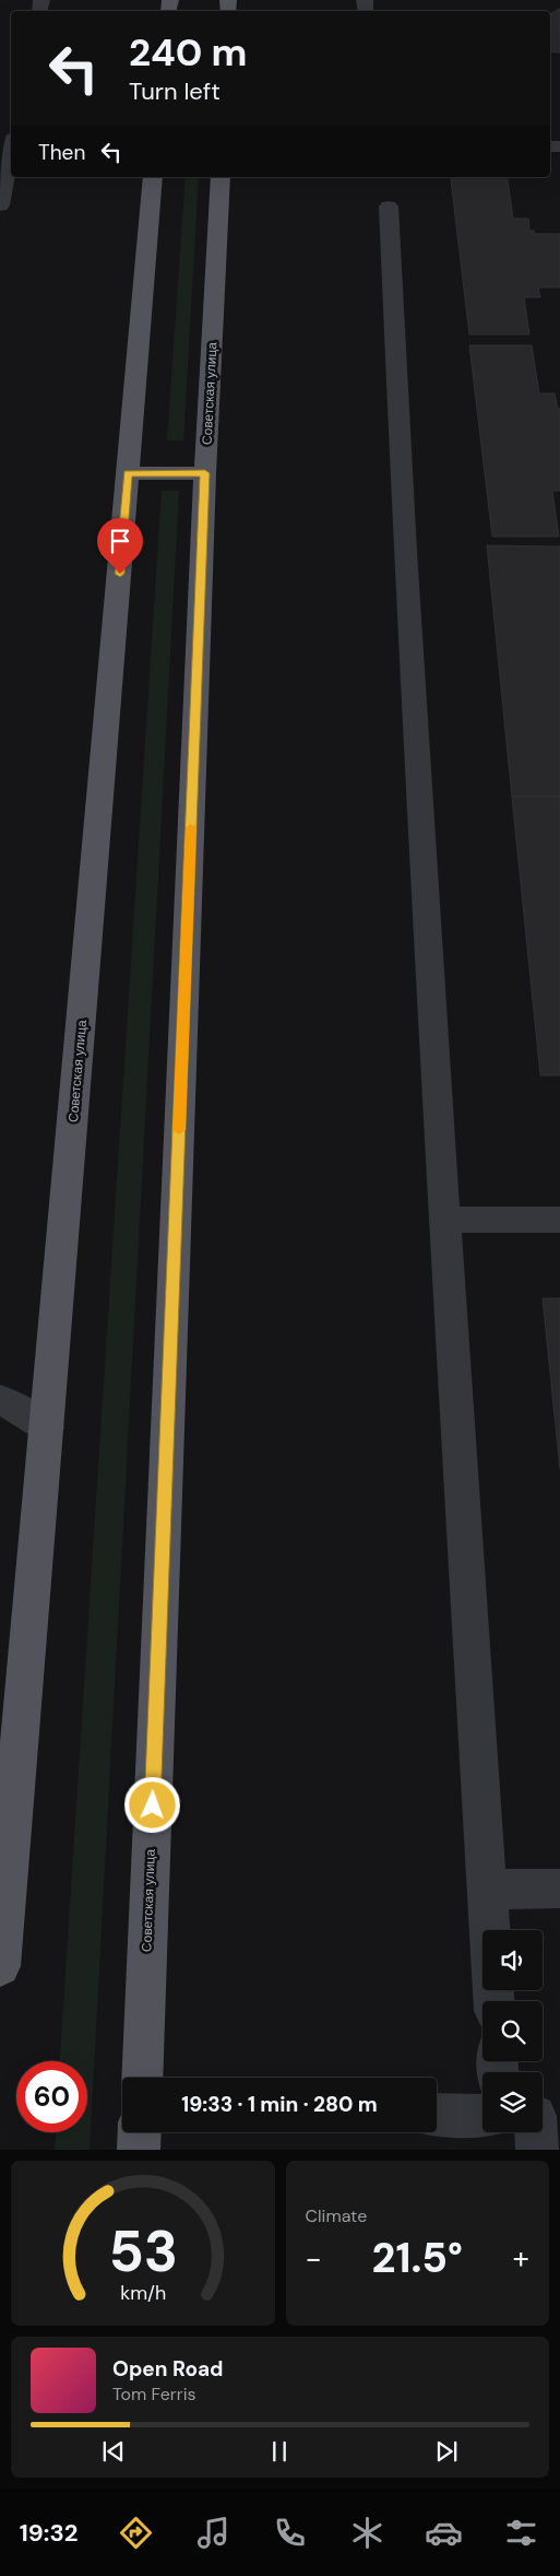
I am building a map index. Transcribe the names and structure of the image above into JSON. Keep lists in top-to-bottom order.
{
  "streets": {
    "main road": ["Советская улица"]
  },
  "page": {
    "turn": ["240 m", "Turn left"],
    "then": "Then",
    "limit": "60",
    "trip": "19:33 · 1 min · 280 m",
    "tile": "Climate",
    "heat": ["−", "21.5°", "+"],
    "song": ["Open Road", "Tom Ferris"],
    "tabs": "19:32",
    "gauge": ["53", "km/h"]
  }
}
